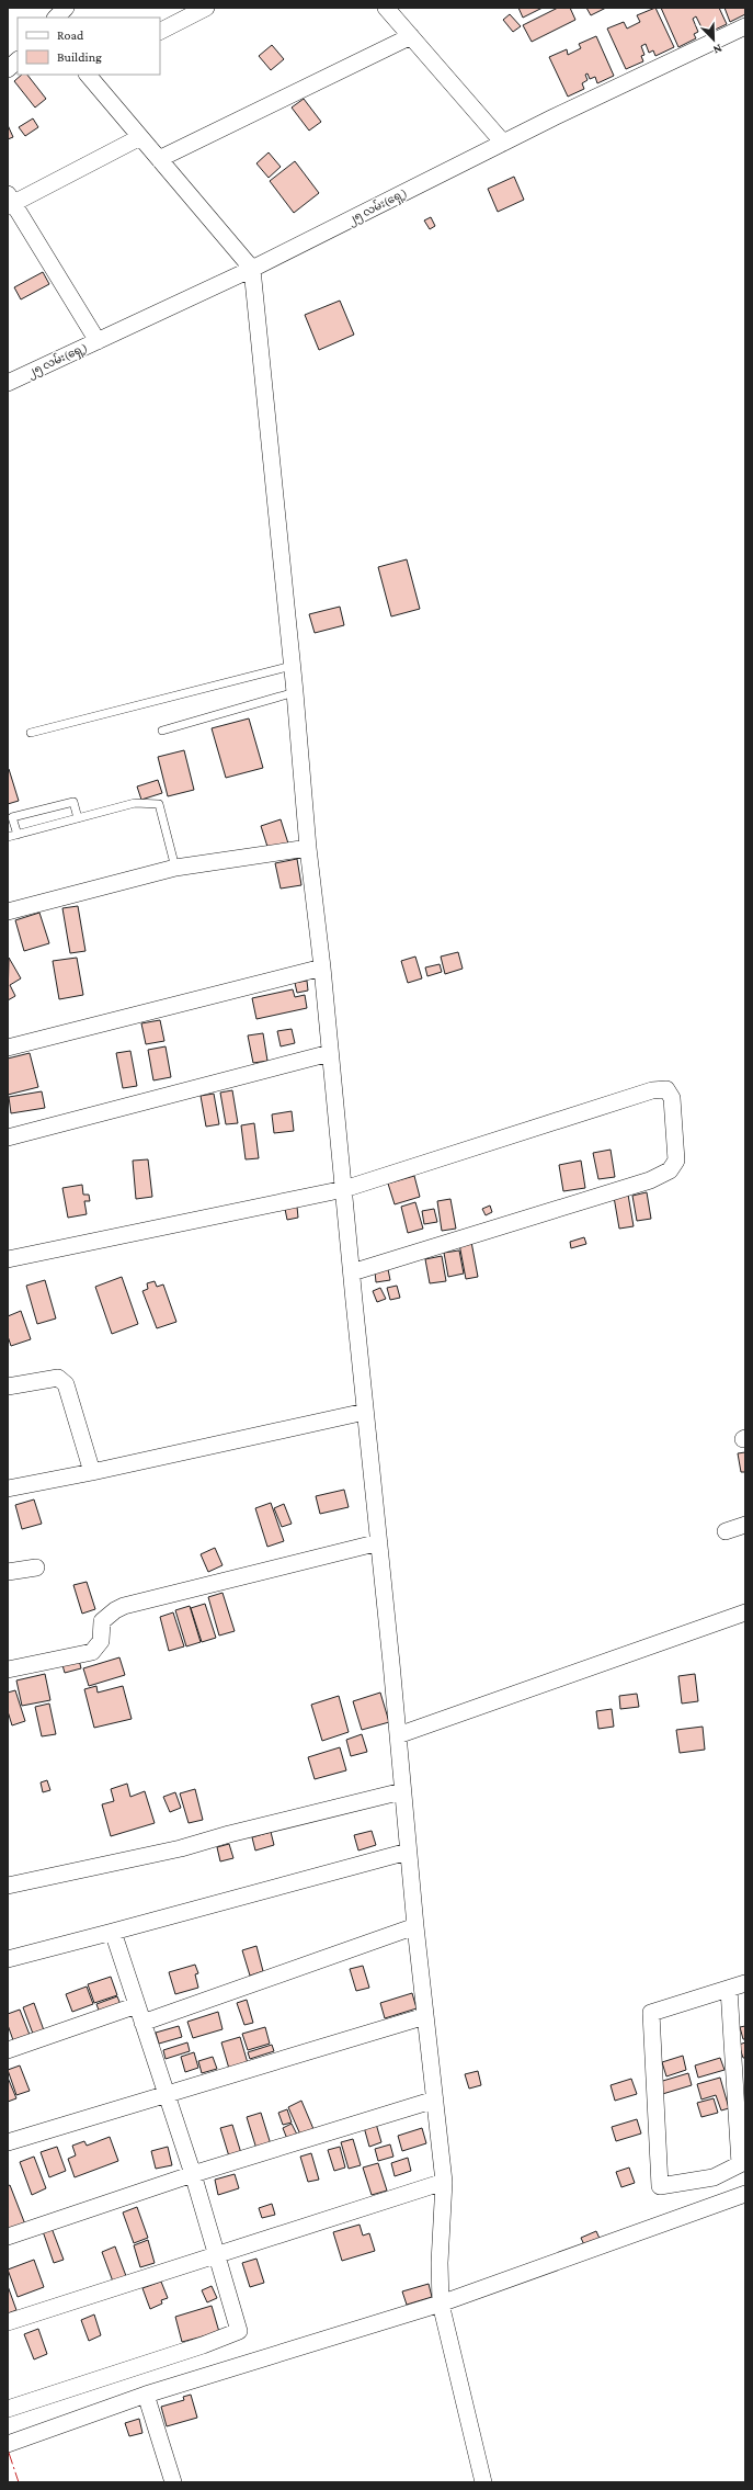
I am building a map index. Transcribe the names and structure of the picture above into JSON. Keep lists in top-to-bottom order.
{
  "streets": {
    "street": ["၂၅ လမ်း(ရှေ့)"]
  },
  "legend": ["Road", "Building"],
  "north": "bottom right"
}
